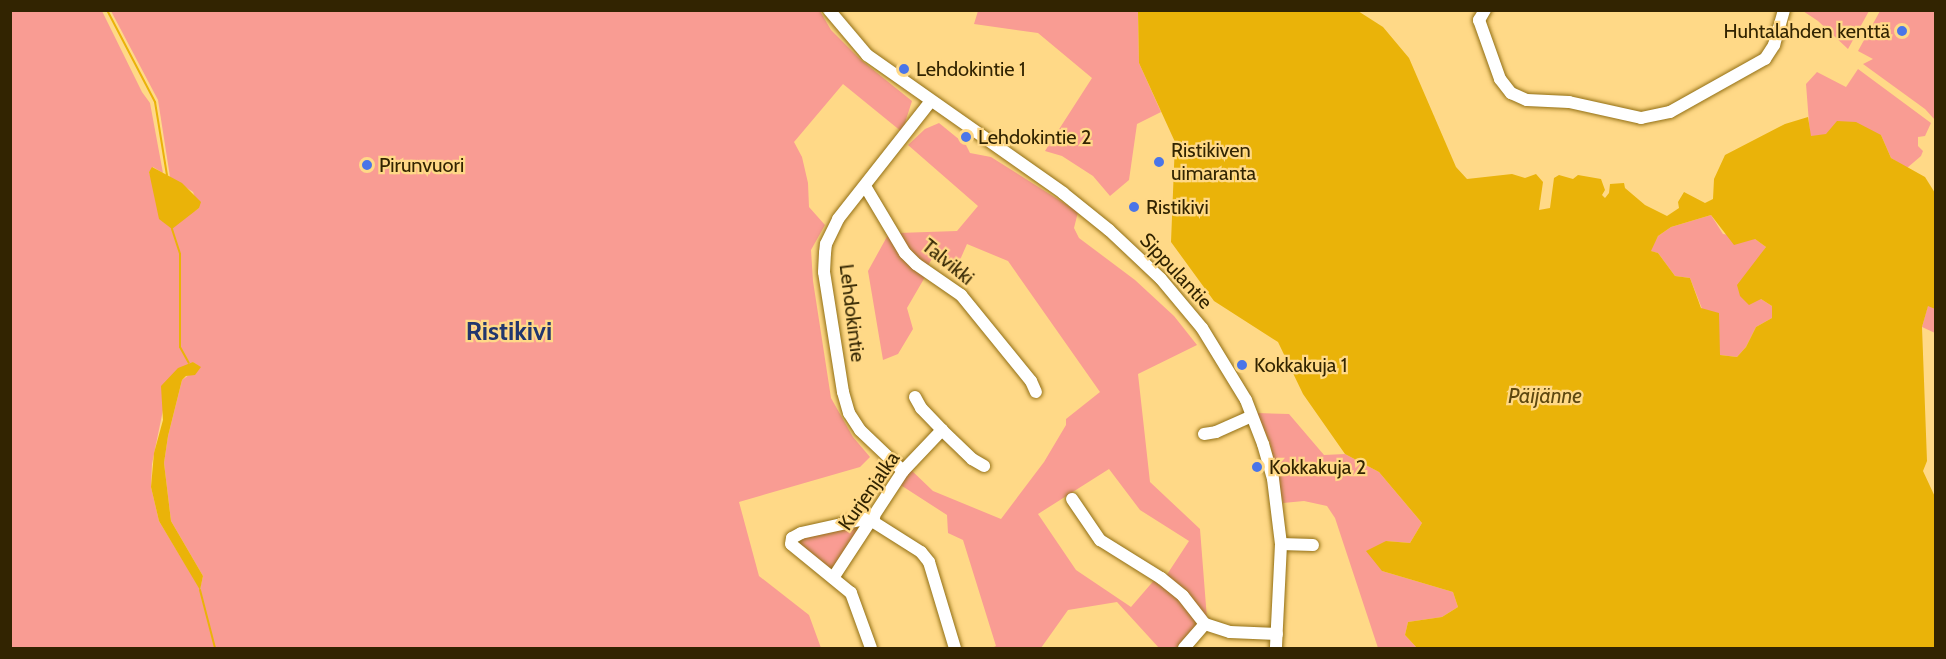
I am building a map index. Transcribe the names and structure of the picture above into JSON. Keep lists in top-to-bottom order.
{
  "streets": {
    "street": [
      "Talvikki",
      "Sippulantie",
      "Lehdokintie",
      "Kurjenjalka"
    ]
  },
  "crossings": [
    ["Talvikki", "Lehdokintie"],
    ["Sippulantie", "Lehdokintie"],
    ["Lehdokintie", "Kurjenjalka"]
  ],
  "districts": ["Ristikivi"],
  "water": ["Päijänne"],
  "places": [
    "Huhtalahden kenttä",
    "Lehdokintie 1",
    "Lehdokintie 2",
    "Ristikiven uimaranta",
    "Pirunvuori",
    "Ristikivi",
    "Kokkakuja 1",
    "Kokkakuja 2"
  ]
}
